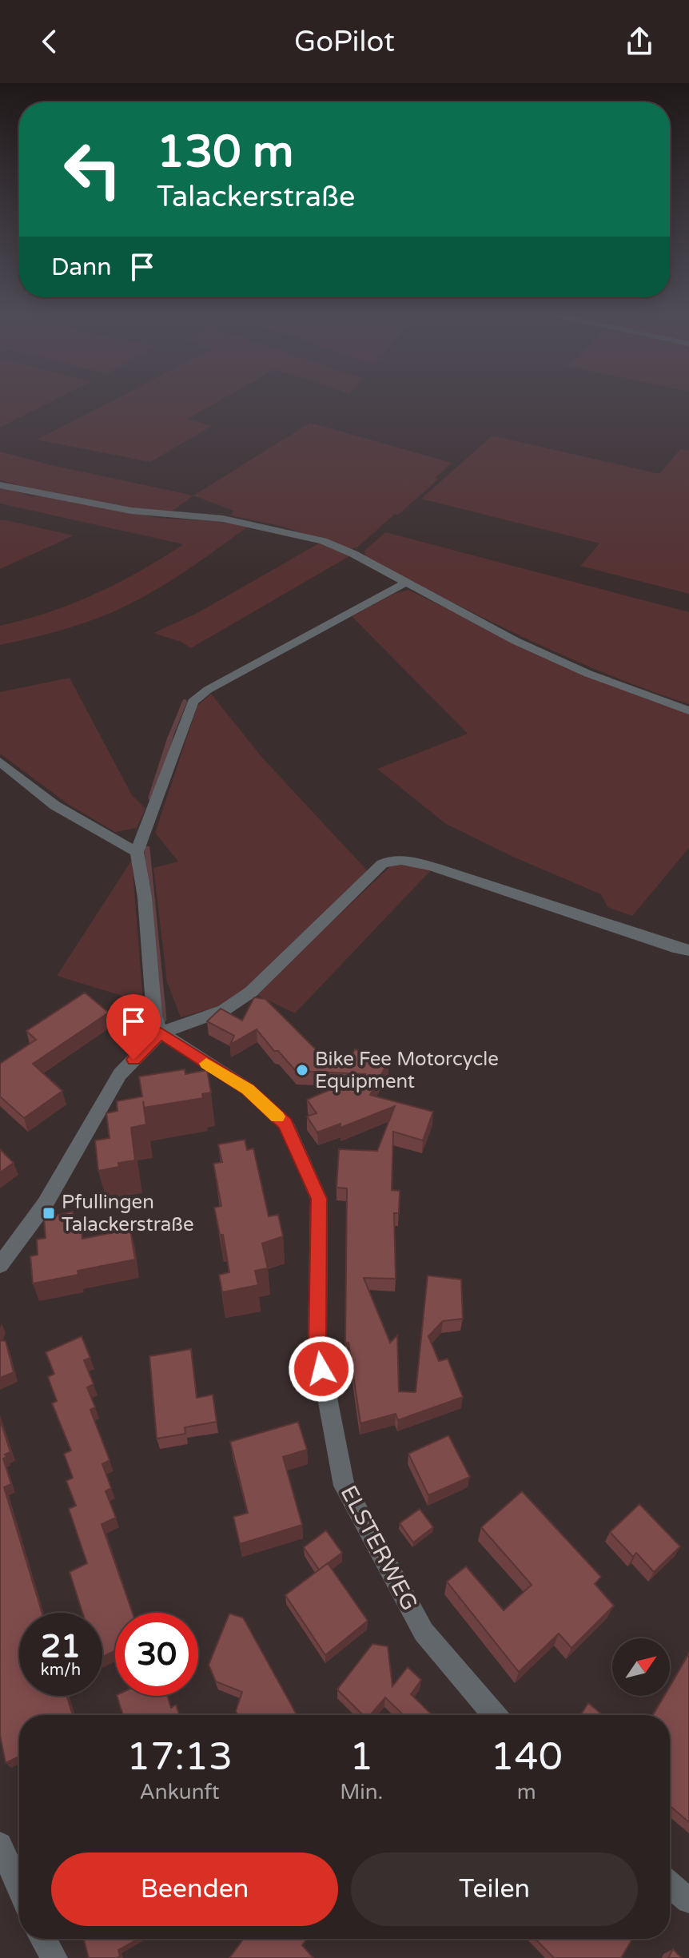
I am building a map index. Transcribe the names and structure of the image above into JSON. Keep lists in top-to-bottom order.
{
  "streets": {
    "street": ["ELSTERWEG"]
  },
  "places": {
    "other": ["Bike Fee Motorcycle Equipment"],
    "transit": ["Pfullingen Talackerstraße"]
  },
  "north": "top right",
  "page": {
    "header": "GoPilot",
    "turn": ["130 m", "Talackerstraße"],
    "then": "Dann",
    "speed": "21 km/h",
    "limit": "30",
    "eta": [
      "17:13",
      "Ankunft",
      "1",
      "Min.",
      "140",
      "m"
    ],
    "buttons": ["Beenden", "Teilen"]
  }
}
